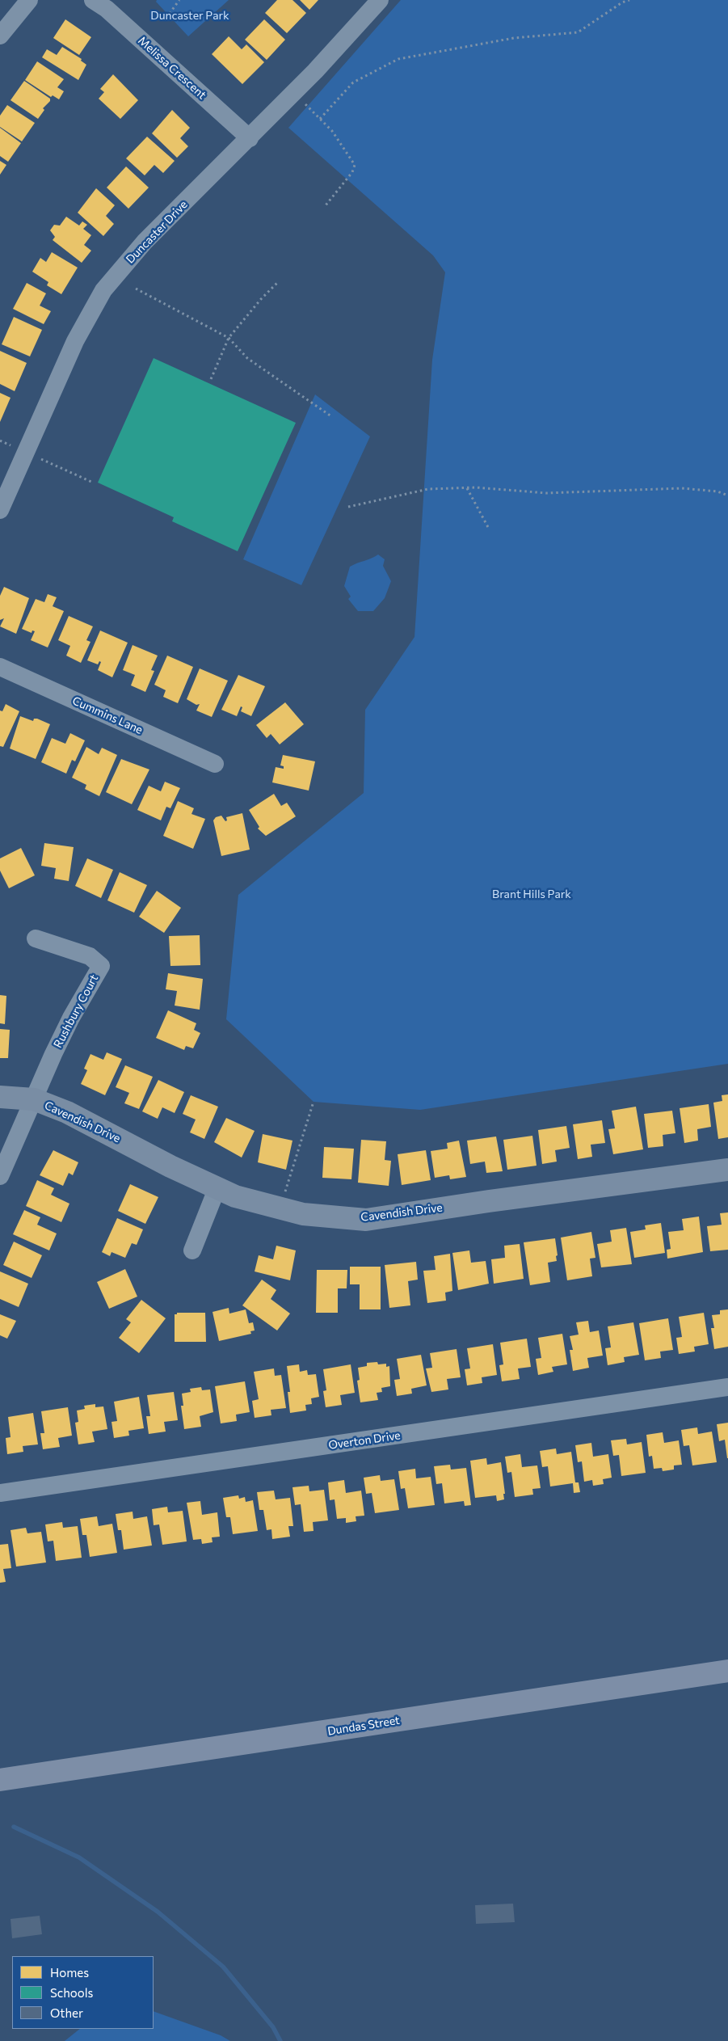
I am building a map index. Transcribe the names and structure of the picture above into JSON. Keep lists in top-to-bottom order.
{
  "streets": {
    "main road": ["Dundas Street"],
    "street": [
      "Melissa Crescent",
      "Duncaster Drive",
      "Cummins Lane",
      "Rushbury Court",
      "Cavendish Drive",
      "Overton Drive"
    ]
  },
  "crossings": [
    ["Melissa Crescent", "Duncaster Drive"],
    ["Rushbury Court", "Cavendish Drive"]
  ],
  "parks": ["Duncaster Park", "Brant Hills Park"],
  "legend": ["Homes", "Schools", "Other"]
}
